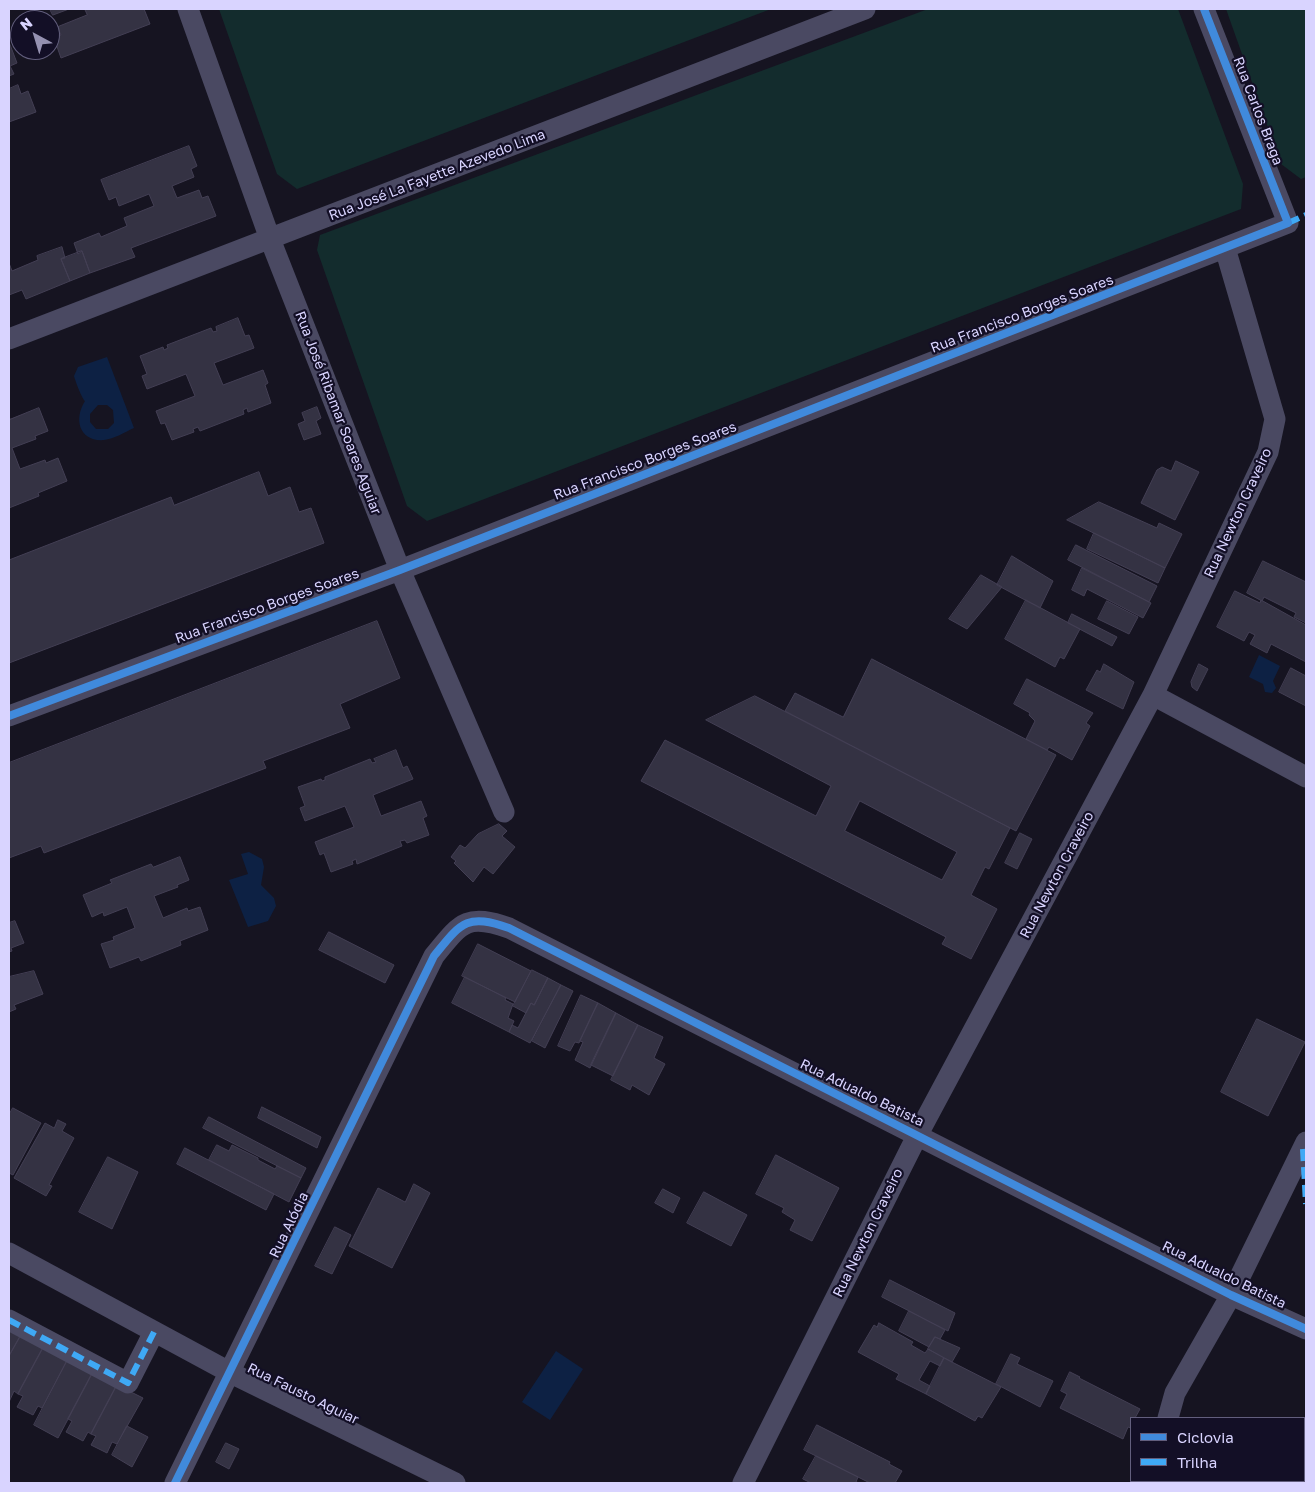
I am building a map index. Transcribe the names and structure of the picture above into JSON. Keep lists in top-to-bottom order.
{
  "streets": {
    "street": [
      "Rua Carlos Braga",
      "Rua José La Fayette Azevedo Lima",
      "Rua Francisco Borges Soares",
      "Rua José Ribamar Soares Aguiar",
      "Rua Newton Craveiro",
      "Rua Adualdo Batista",
      "Rua Alódia",
      "Rua Fausto Aguiar"
    ]
  },
  "crossings": [
    ["Rua Carlos Braga", "Rua Francisco Borges Soares"],
    ["Rua José La Fayette Azevedo Lima", "Rua José Ribamar Soares Aguiar"],
    ["Rua Francisco Borges Soares", "Rua José Ribamar Soares Aguiar"],
    ["Rua Francisco Borges Soares", "Rua Newton Craveiro"],
    ["Rua Newton Craveiro", "Rua Adualdo Batista"],
    ["Rua Adualdo Batista", "Rua Alódia"],
    ["Rua Alódia", "Rua Fausto Aguiar"]
  ],
  "legend": ["Ciclovia", "Trilha"],
  "north": "top left"
}
